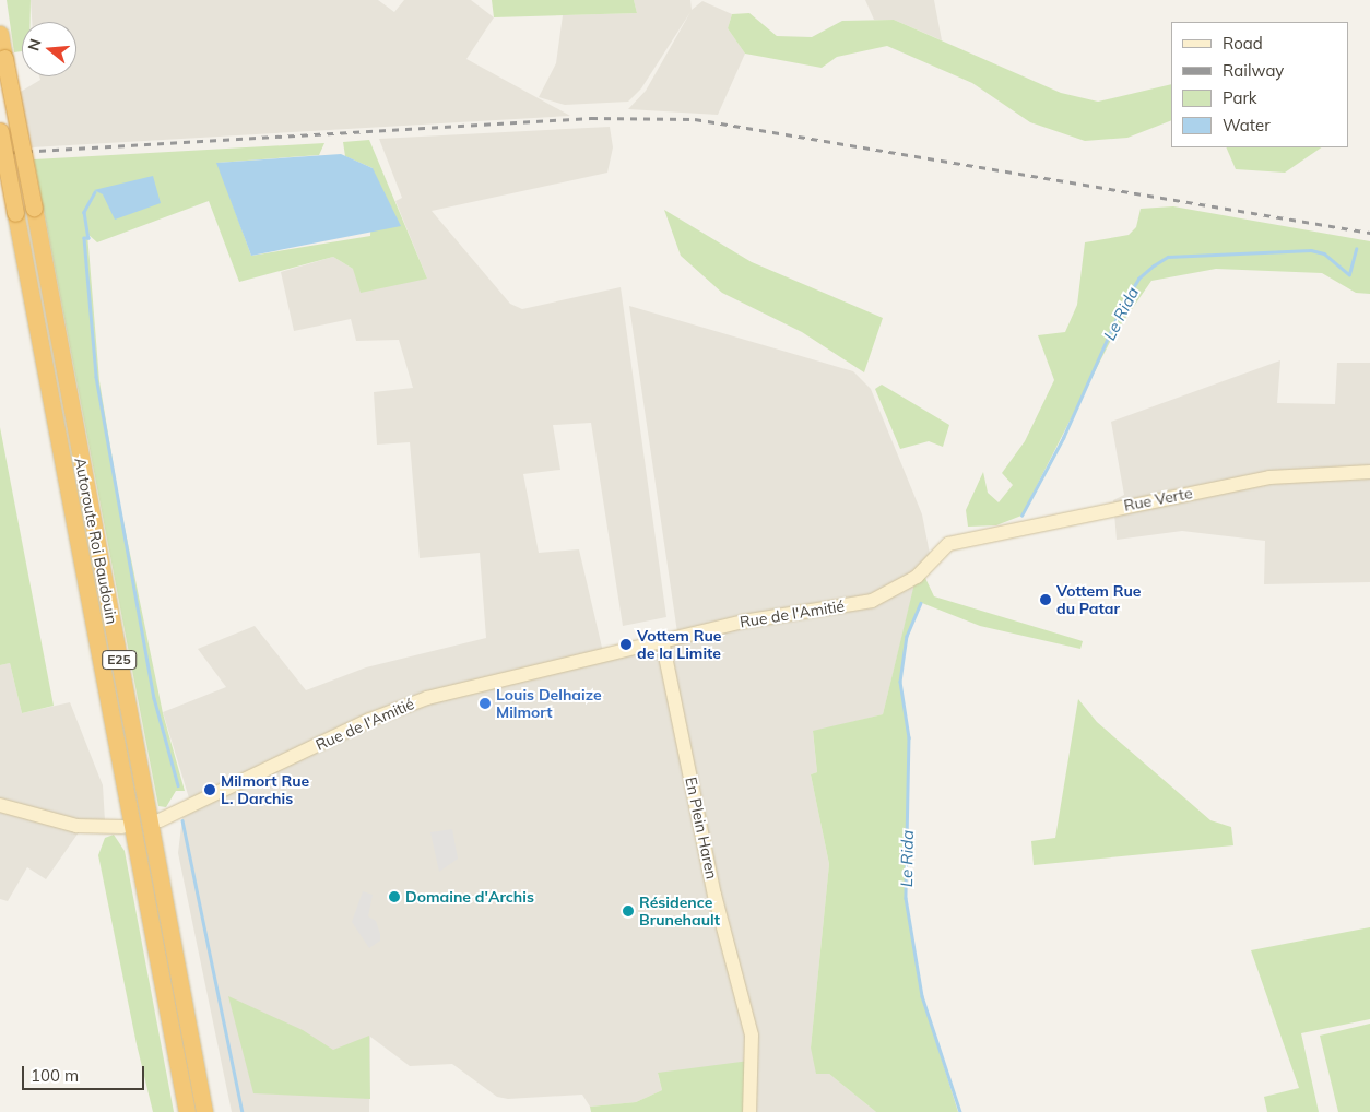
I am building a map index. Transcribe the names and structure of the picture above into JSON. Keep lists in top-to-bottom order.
{
  "streets": {
    "highway": ["Autoroute Roi Baudouin", "E25"],
    "street": ["Rue Verte", "Rue de l'Amitié", "En Plein Haren"]
  },
  "crossings": [
    ["Rue Verte", "Rue de l'Amitié"],
    ["Rue de l'Amitié", "En Plein Haren"]
  ],
  "water": ["Le Rida"],
  "places": [
    "Vottem Rue du Patar",
    "Vottem Rue de la Limite",
    "Louis Delhaize Milmort",
    "Milmort Rue L. Darchis",
    "Domaine d'Archis",
    "Résidence Brunehault"
  ],
  "legend": [
    "Road",
    "Railway",
    "Park",
    "Water"
  ],
  "scale_bar": "100 m",
  "north": "left"
}
